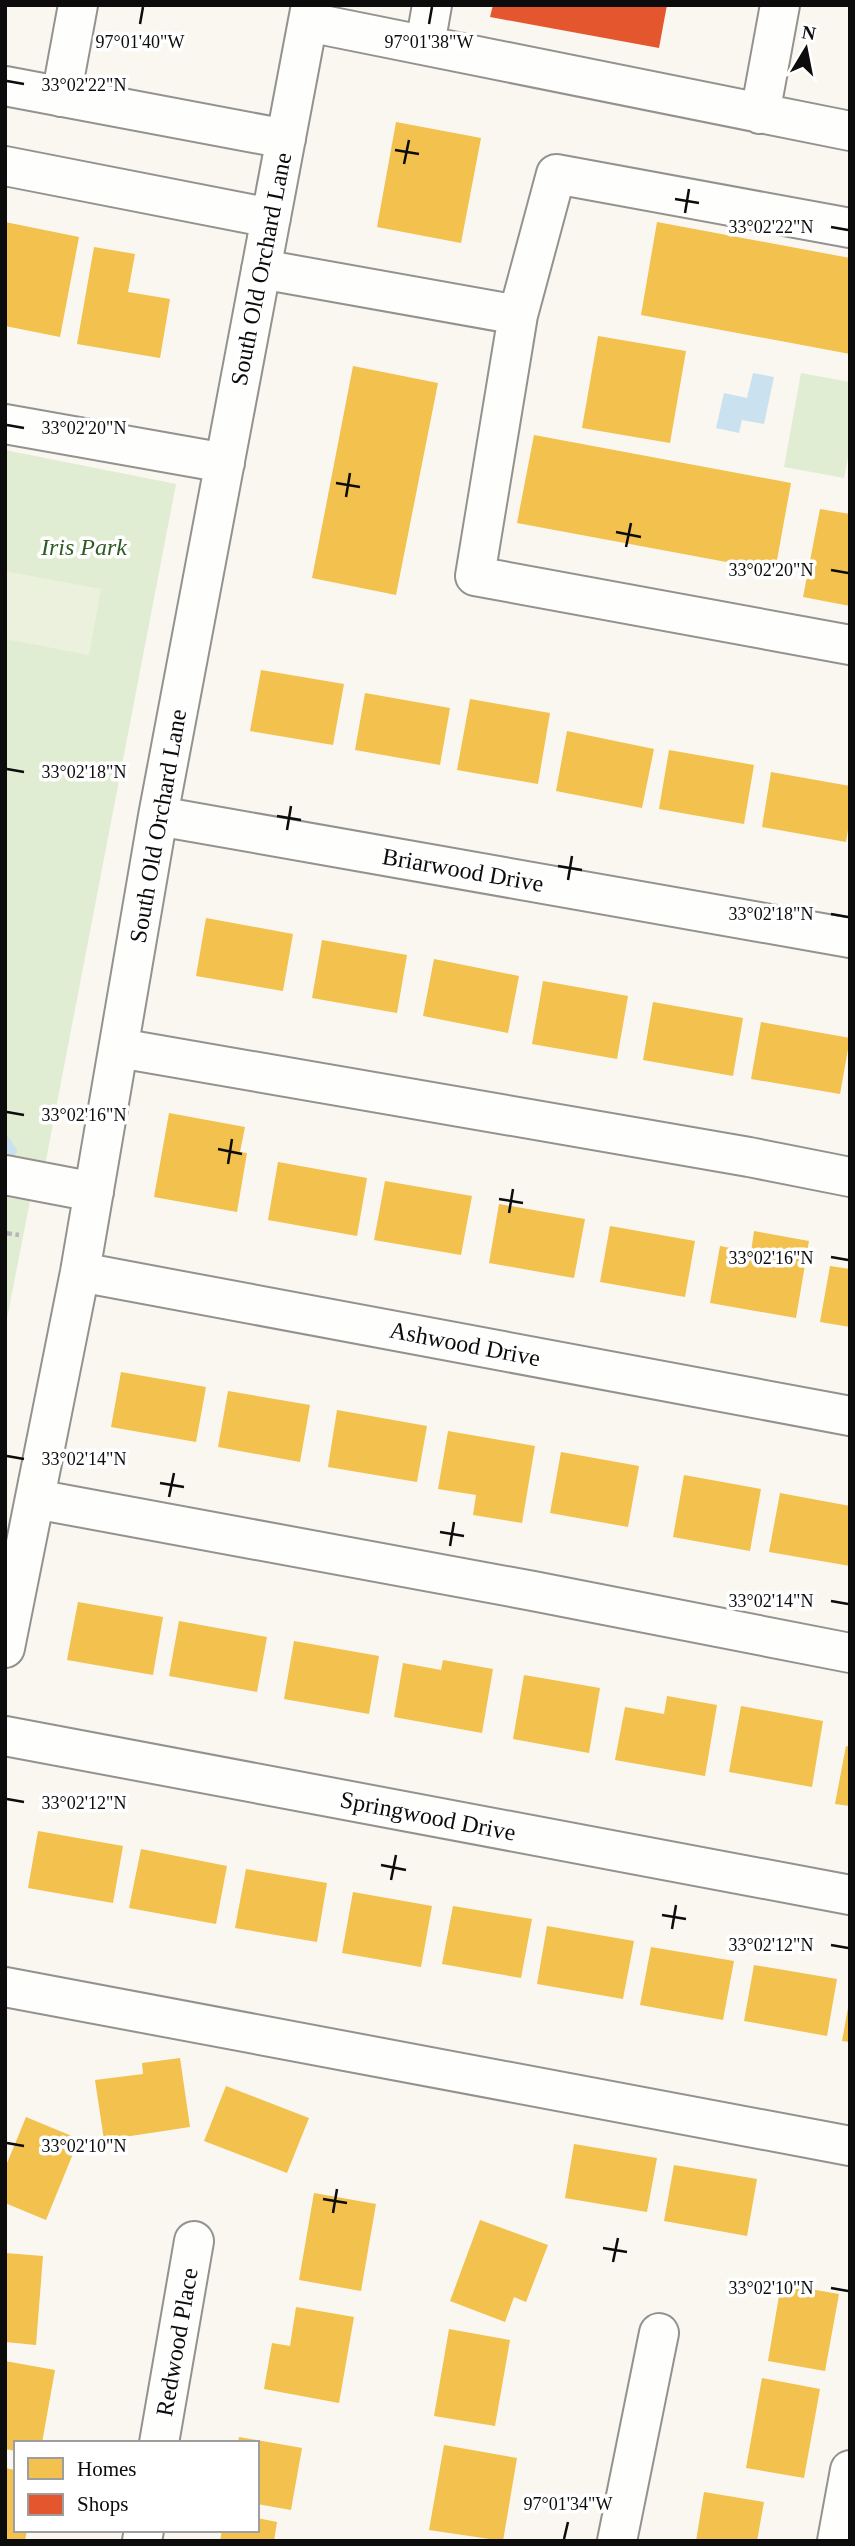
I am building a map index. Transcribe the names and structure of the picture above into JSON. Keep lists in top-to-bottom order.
{
  "streets": {
    "street": [
      "South Old Orchard Lane",
      "Briarwood Drive",
      "Ashwood Drive",
      "Springwood Drive",
      "Redwood Place"
    ]
  },
  "crossings": [
    ["South Old Orchard Lane", "Briarwood Drive"],
    ["South Old Orchard Lane", "Ashwood Drive"]
  ],
  "parks": ["Iris Park"],
  "legend": ["Homes", "Shops"],
  "north": "top",
  "coordinates": [
    "97°01'40\"W",
    "97°01'38\"W",
    "33°02'22\"N",
    "33°02'20\"N",
    "33°02'18\"N",
    "33°02'16\"N",
    "33°02'14\"N",
    "33°02'12\"N",
    "33°02'10\"N",
    "97°01'34\"W"
  ]
}
